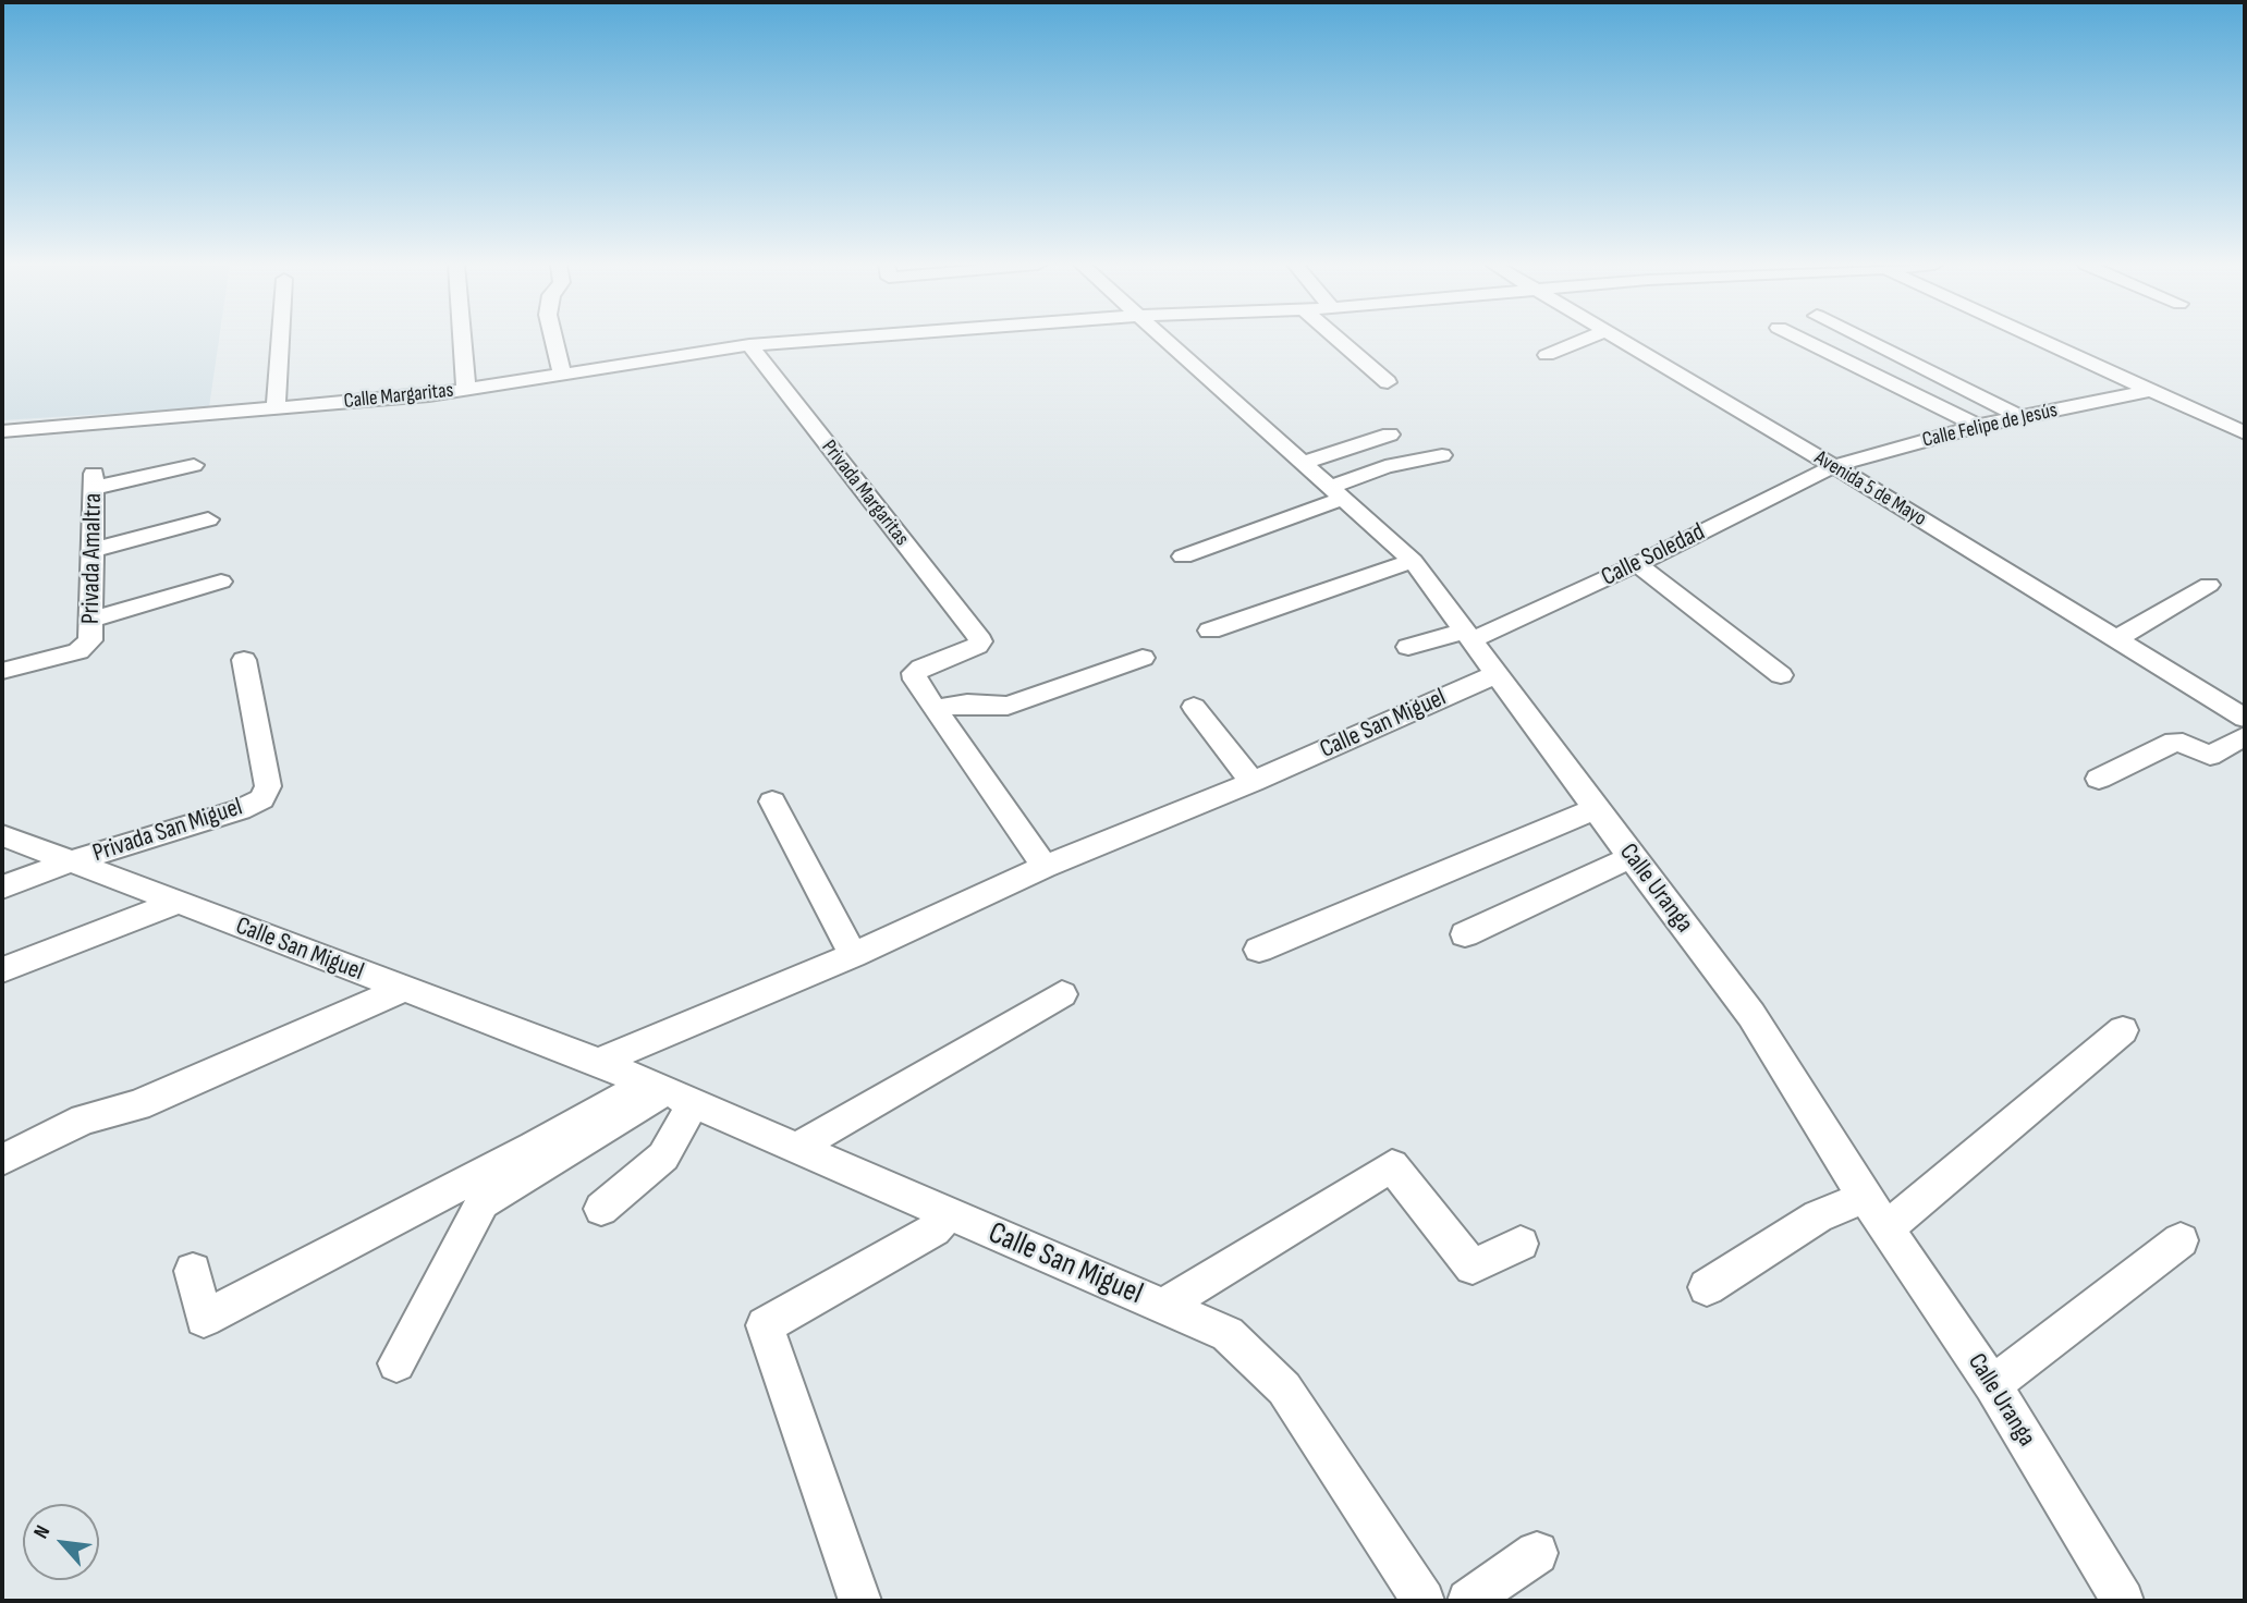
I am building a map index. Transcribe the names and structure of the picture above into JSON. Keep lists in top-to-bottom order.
{
  "streets": {
    "street": [
      "Calle Margaritas",
      "Calle Felipe de Jesús",
      "Avenida 5 de Mayo",
      "Privada Margaritas",
      "Calle Soledad",
      "Privada Amaltra",
      "Calle San Miguel",
      "Privada San Miguel",
      "Calle Uranga"
    ]
  },
  "crossings": [
    ["Calle Margaritas", "Privada Margaritas"],
    ["Calle Felipe de Jesús", "Avenida 5 de Mayo"],
    ["Calle Felipe de Jesús", "Calle Soledad"],
    ["Avenida 5 de Mayo", "Calle Soledad"],
    ["Calle Soledad", "Calle Uranga"],
    ["Calle San Miguel", "Privada San Miguel"],
    ["Calle San Miguel", "Calle Uranga"]
  ],
  "north": "top left"
}
